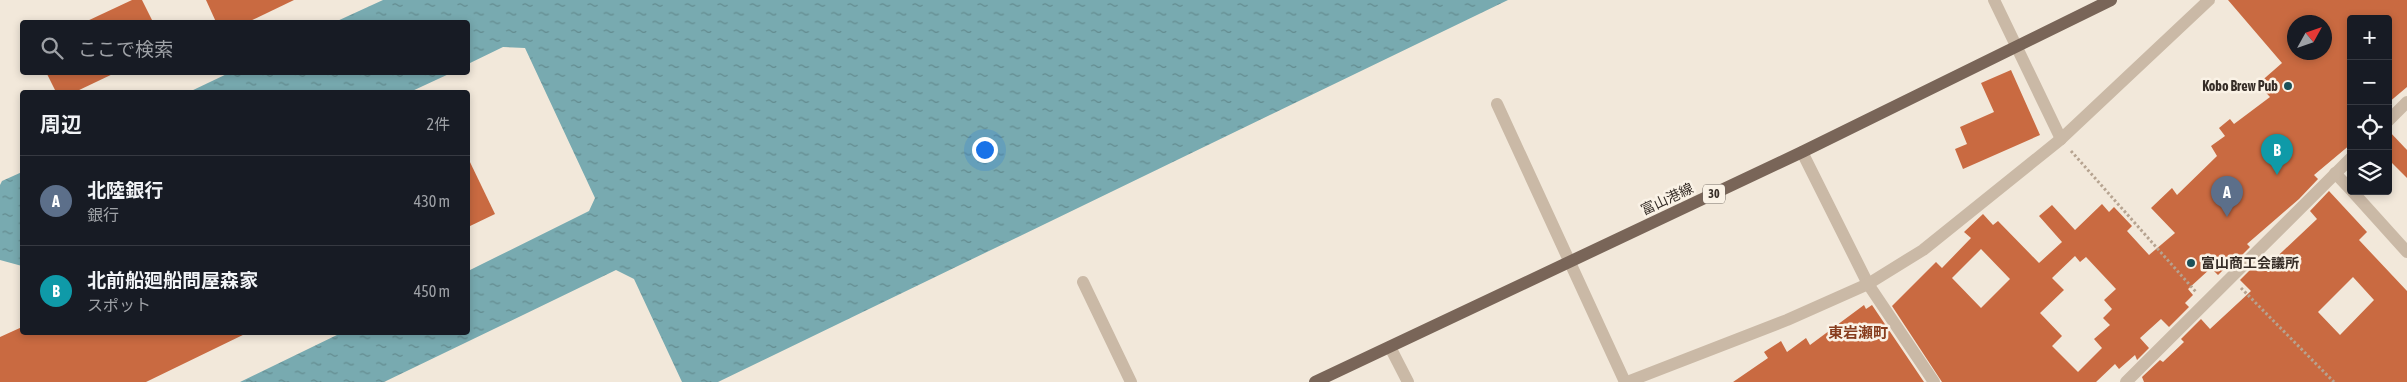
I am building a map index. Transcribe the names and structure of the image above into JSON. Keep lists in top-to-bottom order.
{
  "streets": {
    "main road": ["30", "富山港線"]
  },
  "districts": ["東岩瀬町"],
  "places": ["Kobo Brew Pub", "富山商工会議所"],
  "north": "top right",
  "page": {
    "map_buttons": ["+", "−"],
    "search": "ここで検索",
    "heading": ["周辺", "2件"],
    "pins": ["B", "A"],
    "list": [
      {
        "mark": "A",
        "name": "北陸銀行",
        "note": "銀行",
        "value": "430 m"
      },
      {
        "mark": "B",
        "name": "北前船廻船問屋森家",
        "note": "スポット",
        "value": "450 m"
      }
    ]
  }
}
